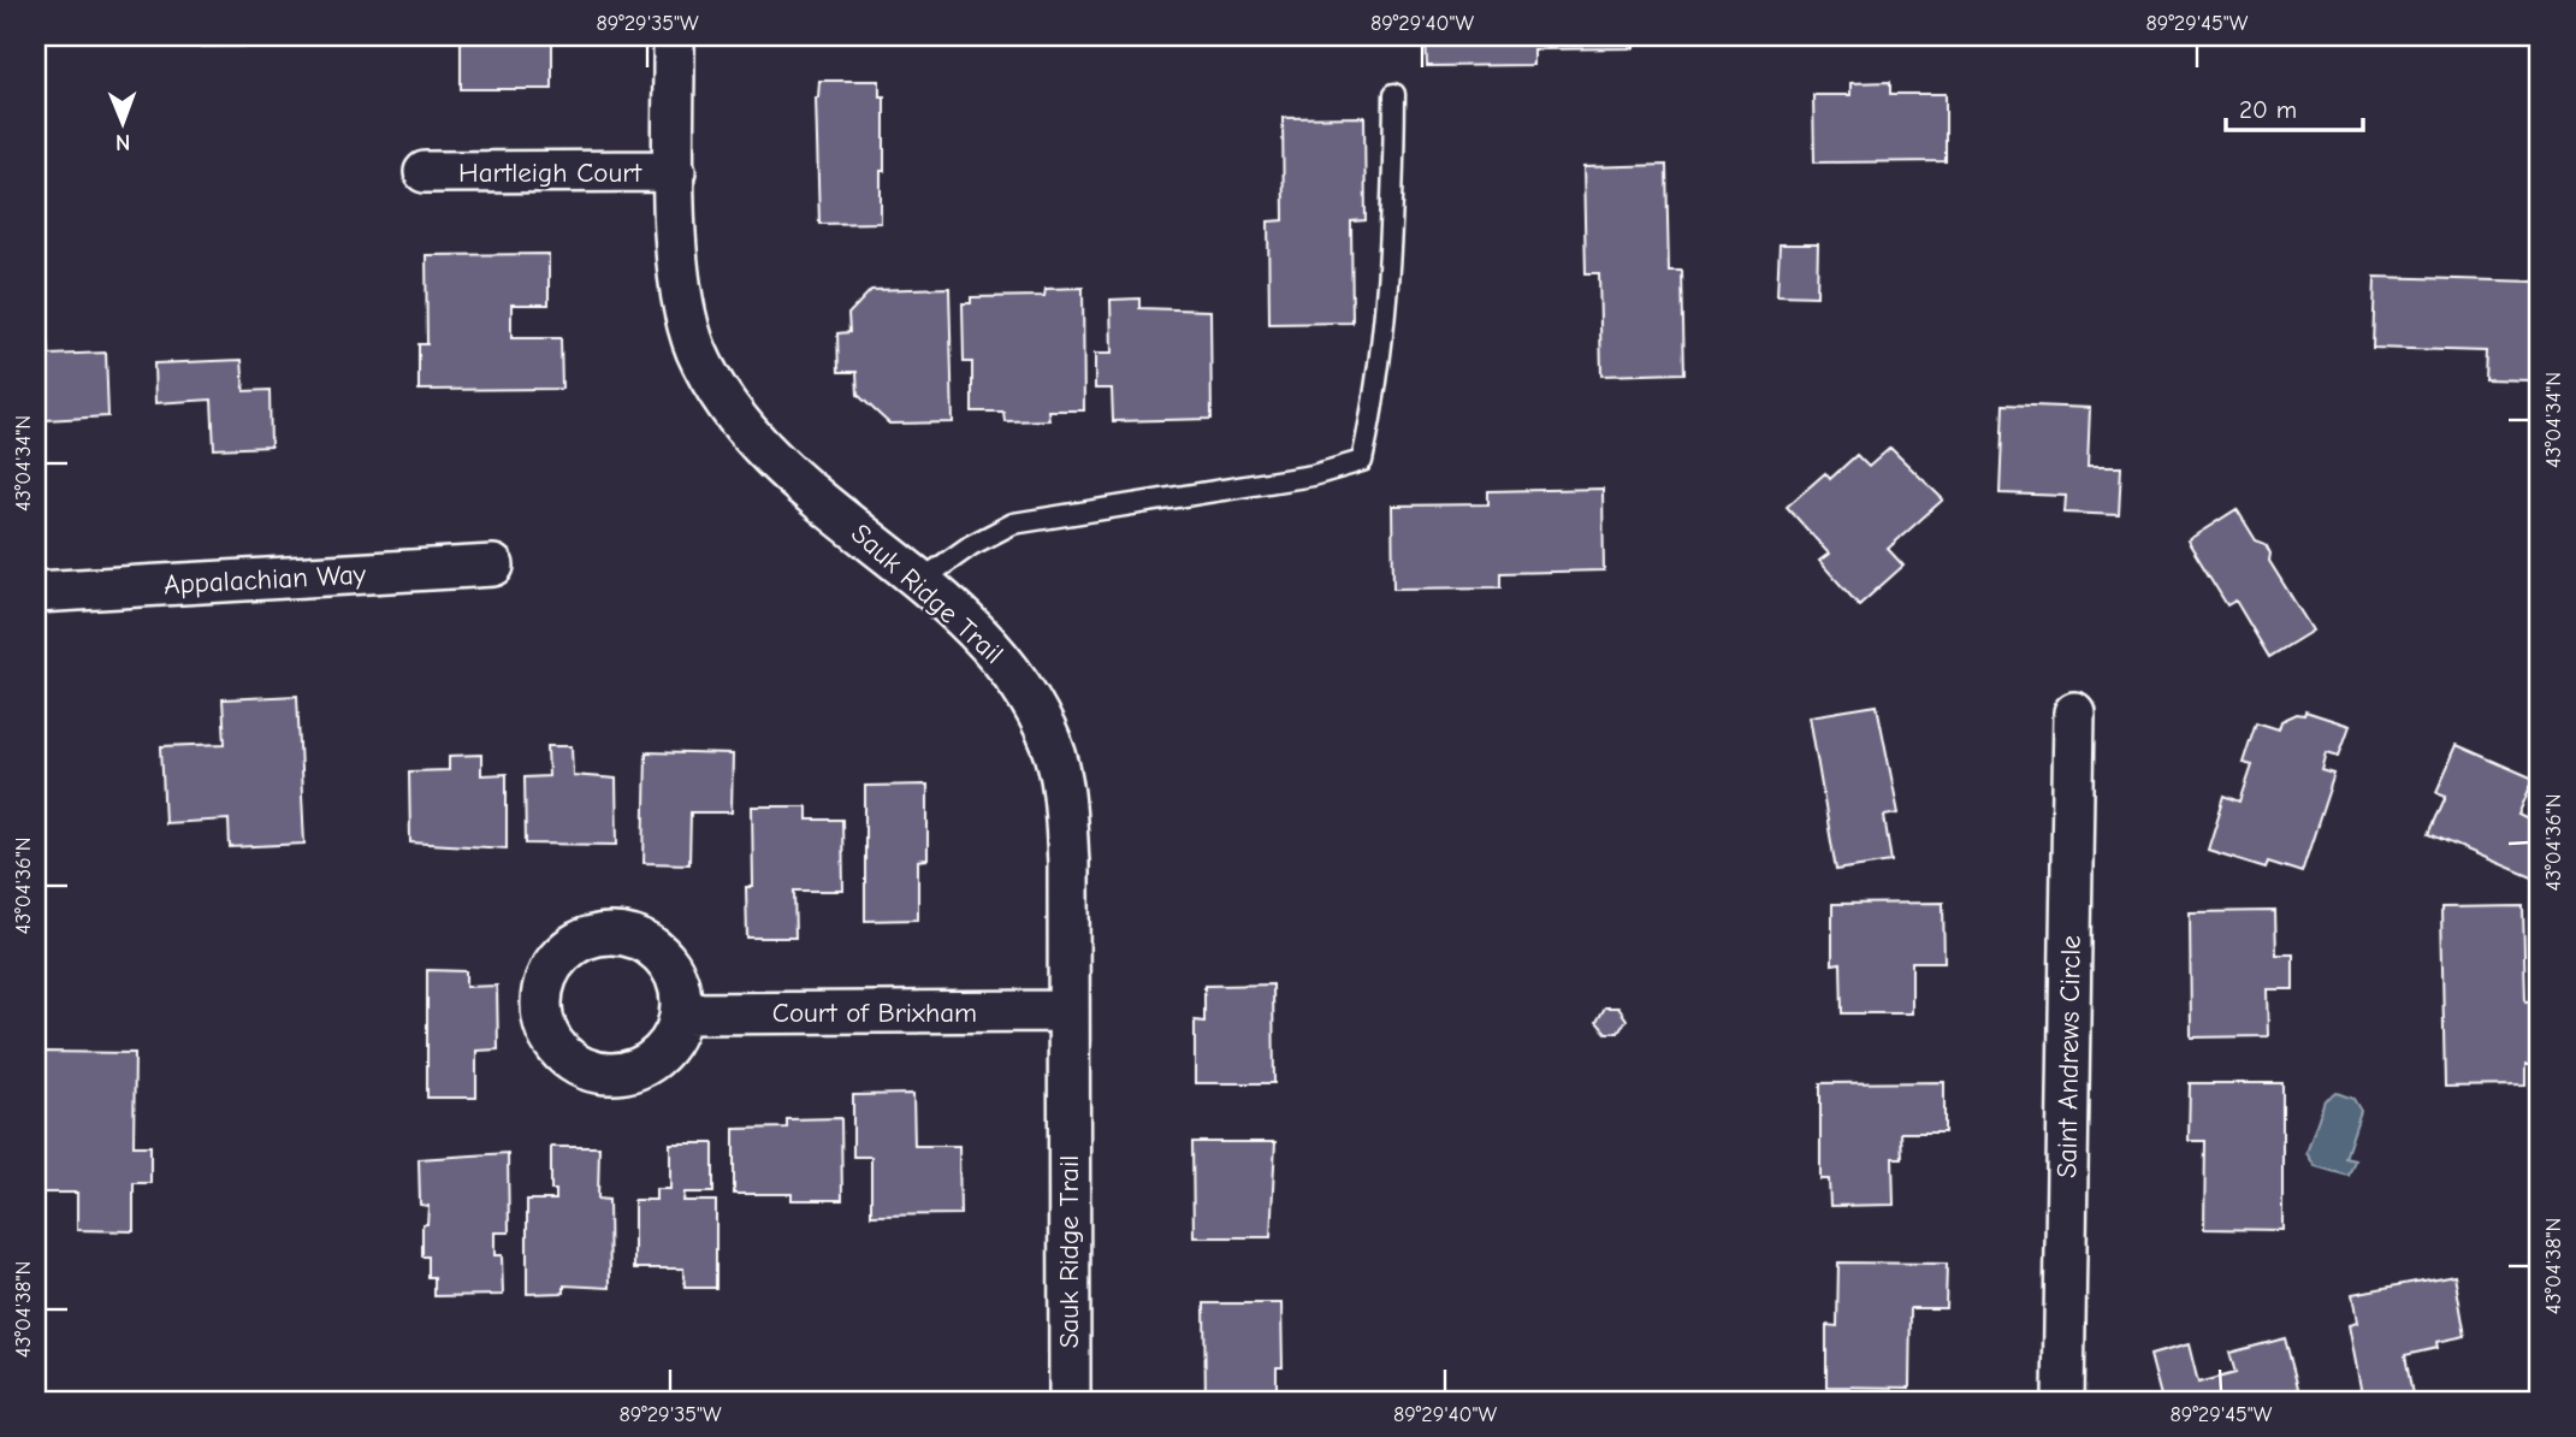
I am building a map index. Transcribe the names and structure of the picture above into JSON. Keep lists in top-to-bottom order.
{
  "streets": {
    "street": [
      "Hartleigh Court",
      "Appalachian Way",
      "Sauk Ridge Trail",
      "Court of Brixham",
      "Saint Andrews Circle"
    ]
  },
  "crossings": [
    ["Hartleigh Court", "Sauk Ridge Trail"],
    ["Sauk Ridge Trail", "Court of Brixham"]
  ],
  "scale_bar": "20 m",
  "north": "bottom",
  "coordinates": [
    "89°29'35\"W",
    "89°29'40\"W",
    "89°29'45\"W",
    "43°04'34\"N",
    "43°04'36\"N",
    "43°04'38\"N"
  ]
}
